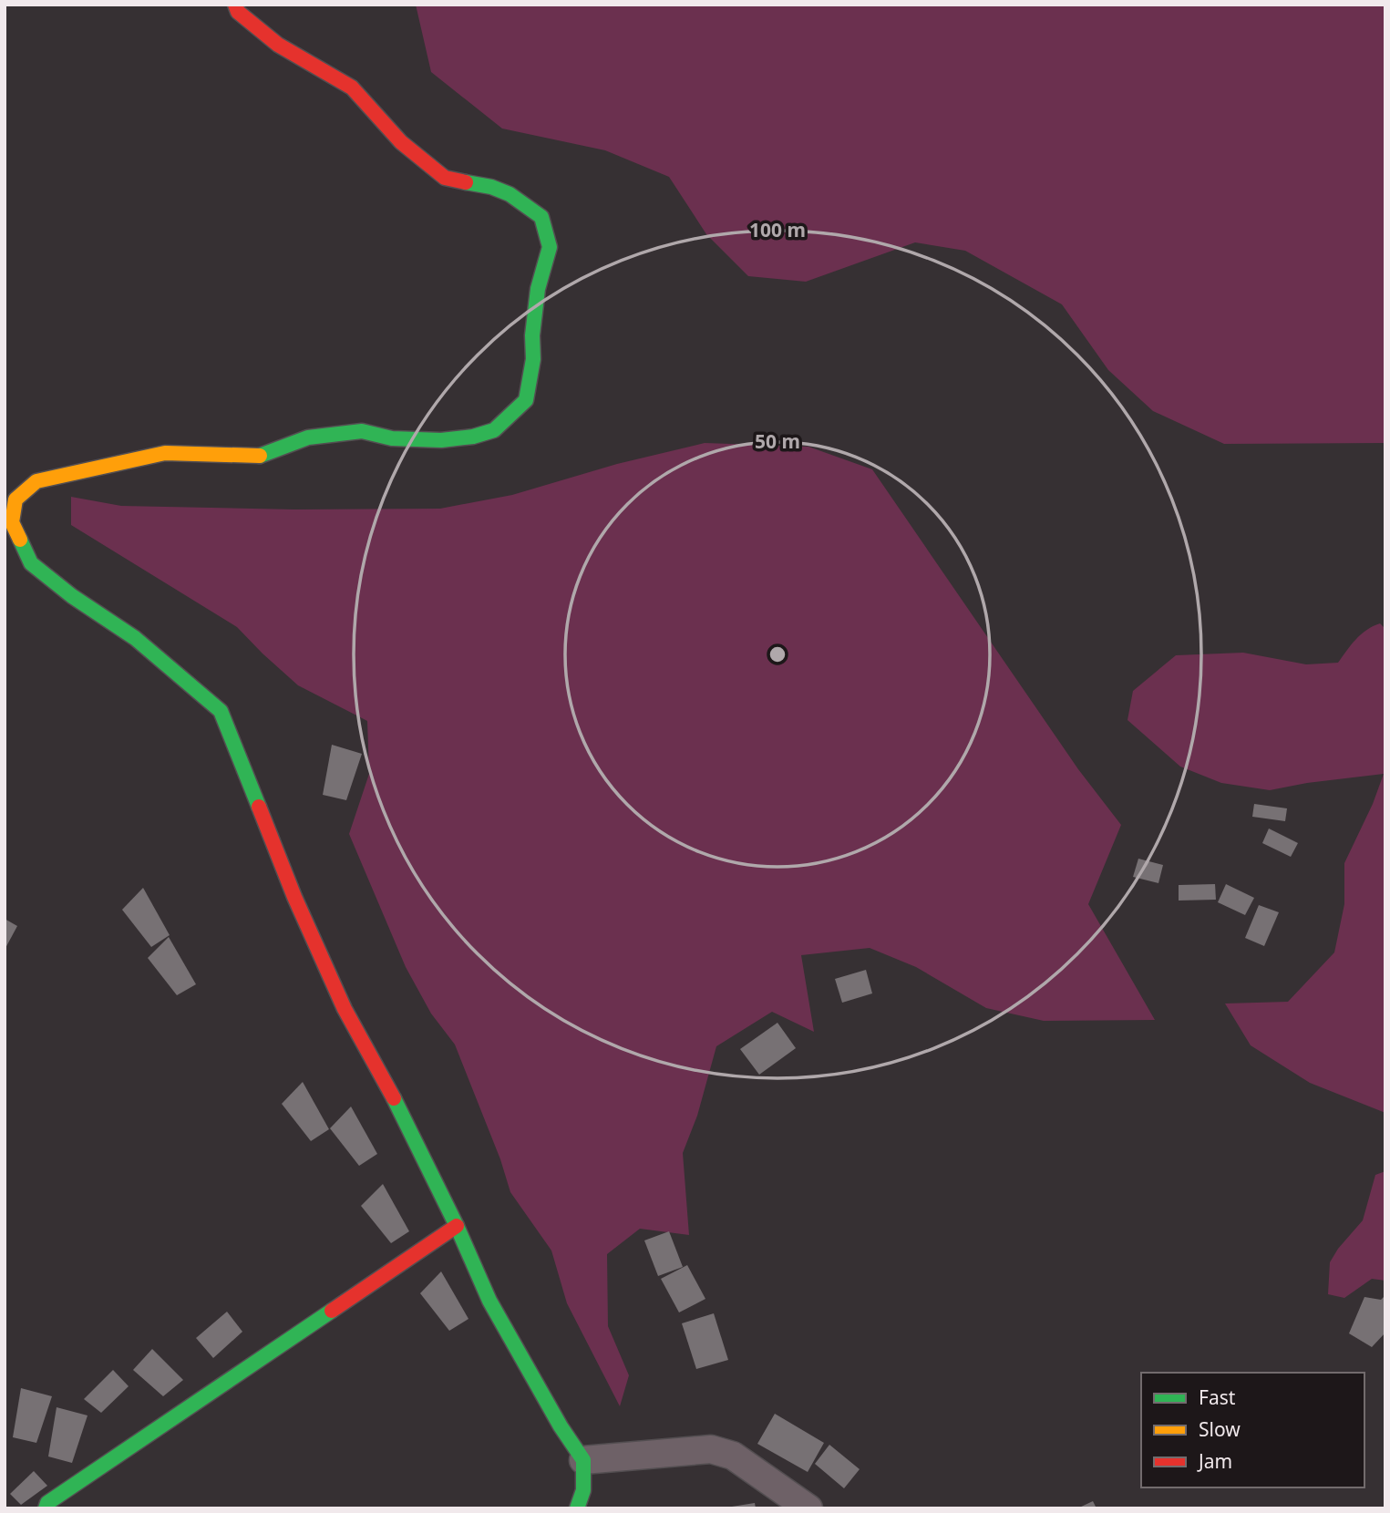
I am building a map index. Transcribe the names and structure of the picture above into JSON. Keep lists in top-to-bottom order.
{
  "legend": ["Fast", "Slow", "Jam"],
  "rings": ["100 m", "50 m"]
}
